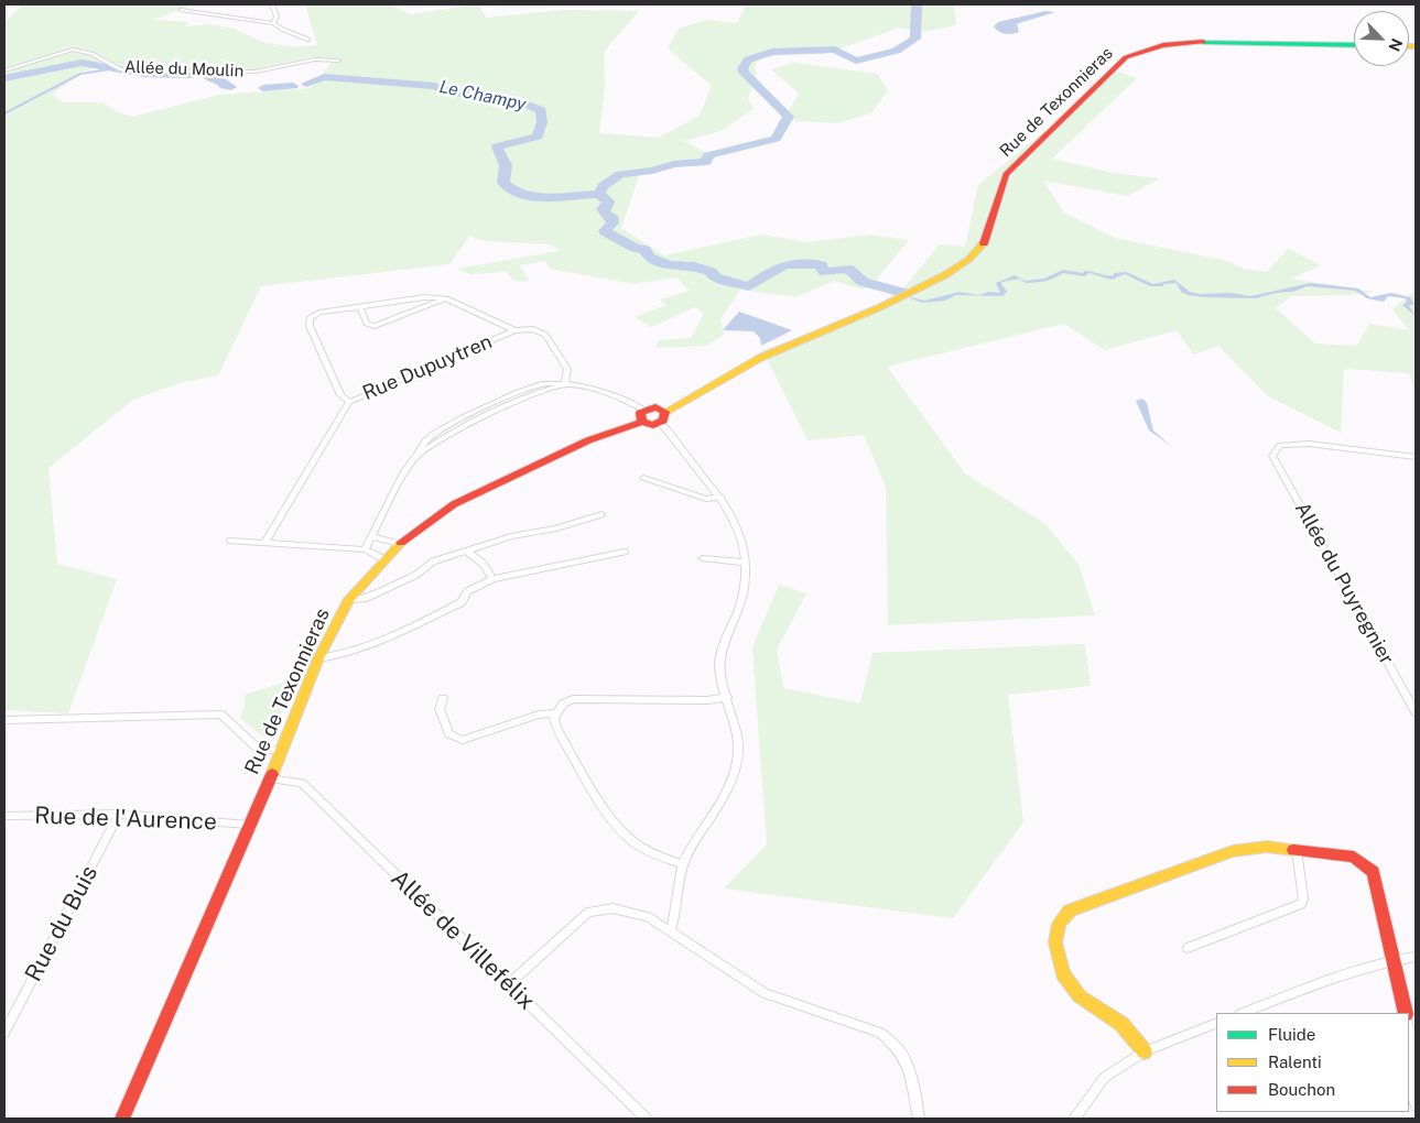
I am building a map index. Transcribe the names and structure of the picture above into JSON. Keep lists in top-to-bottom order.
{
  "streets": {
    "main road": ["Rue de Texonnieras"],
    "street": [
      "Allée du Moulin",
      "Rue Dupuytren",
      "Allée du Puyregnier",
      "Rue de l'Aurence",
      "Rue du Buis",
      "Allée de Villefélix"
    ]
  },
  "crossings": [
    ["Rue de Texonnieras", "Rue de l'Aurence"],
    ["Rue de Texonnieras", "Allée de Villefélix"],
    ["Rue de l'Aurence", "Rue du Buis"]
  ],
  "water": ["Le Champy"],
  "legend": ["Fluide", "Ralenti", "Bouchon"],
  "north": "bottom right"
}
